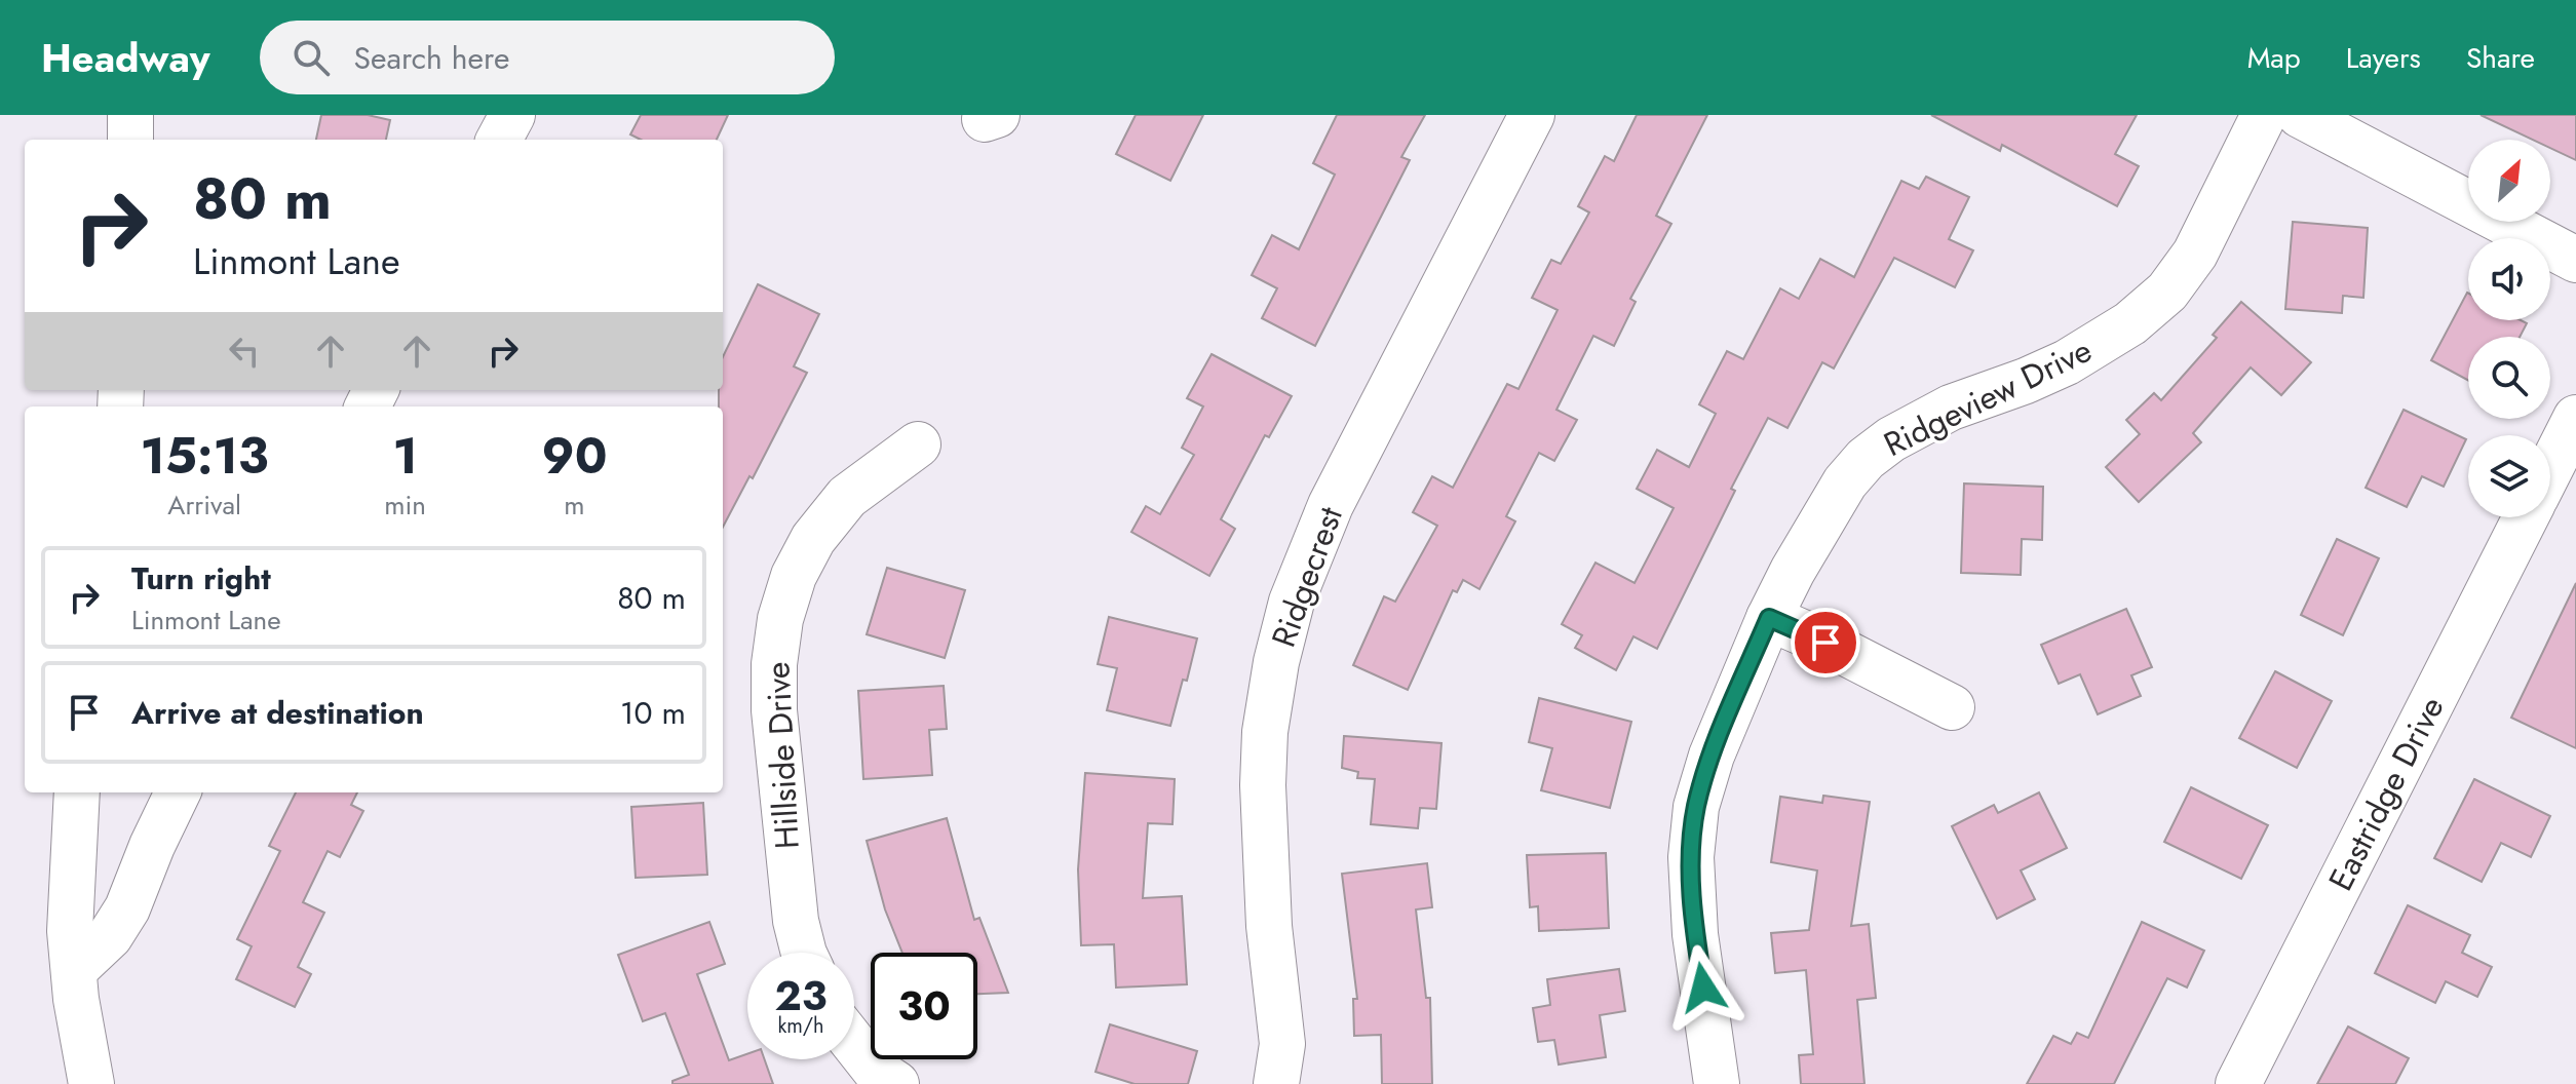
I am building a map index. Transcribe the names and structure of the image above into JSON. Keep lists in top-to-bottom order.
{
  "streets": {
    "street": [
      "Ridgeview Drive",
      "Ridgecrest",
      "Hillside Drive",
      "Eastridge Drive"
    ]
  },
  "north": "top right",
  "page": {
    "header": "Headway",
    "search": "Search here",
    "nav": ["Map", "Layers", "Share"],
    "turn": ["80 m", "Linmont Lane"],
    "eta": [
      "15:13",
      "Arrival",
      "1",
      "min",
      "90",
      "m"
    ],
    "list": [
      {
        "name": "Turn right",
        "note": "Linmont Lane",
        "value": "80 m"
      },
      {
        "name": "Arrive at destination",
        "value": "10 m"
      }
    ],
    "speed": "23 km/h",
    "limit": "30"
  }
}
